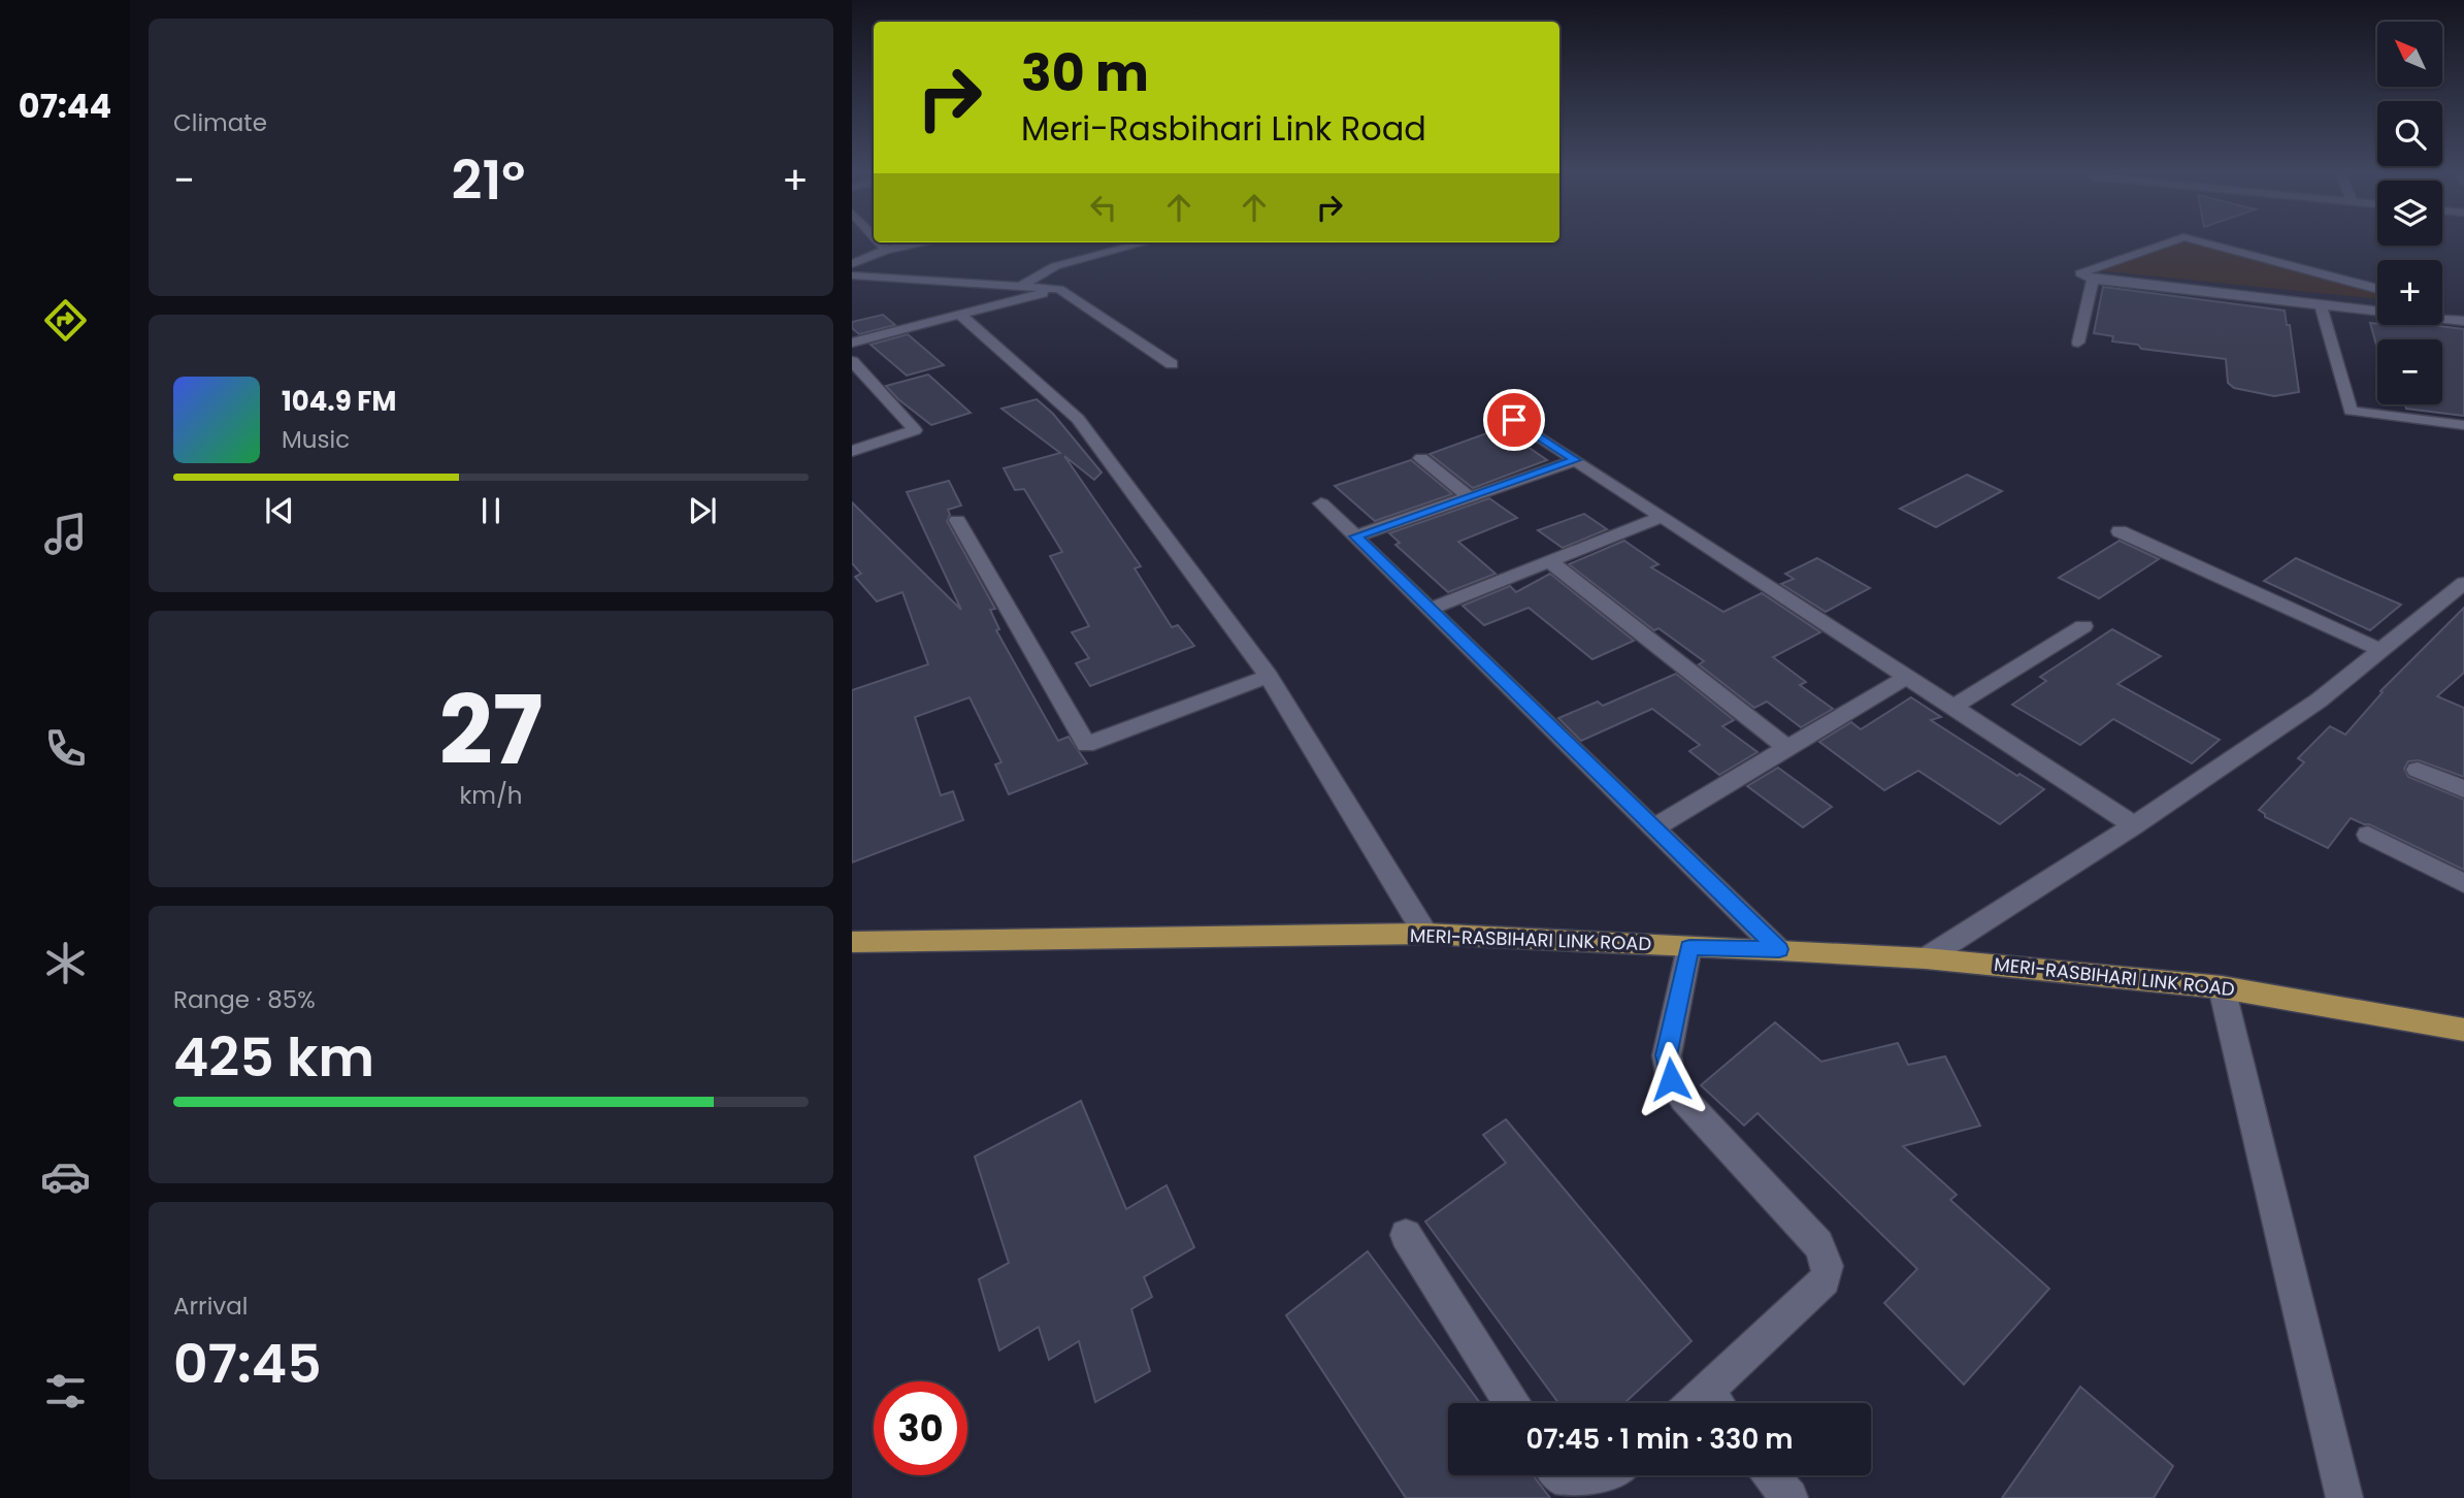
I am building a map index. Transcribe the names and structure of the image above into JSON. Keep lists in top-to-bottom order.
{
  "streets": {
    "main road": ["MERI-RASBIHARI LINK ROAD"]
  },
  "north": "top left",
  "page": {
    "tabs": "07:44",
    "tile": [
      "Climate",
      ["27", "km/h"],
      ["Range · 85%", "425 km"],
      ["Arrival", "07:45"]
    ],
    "map_buttons": ["+", "−"],
    "turn": ["30 m", "Meri-Rasbihari Link Road"],
    "heat": ["−", "21°", "+"],
    "song": ["104.9 FM", "Music"],
    "limit": "30",
    "trip": "07:45 · 1 min · 330 m"
  }
}
